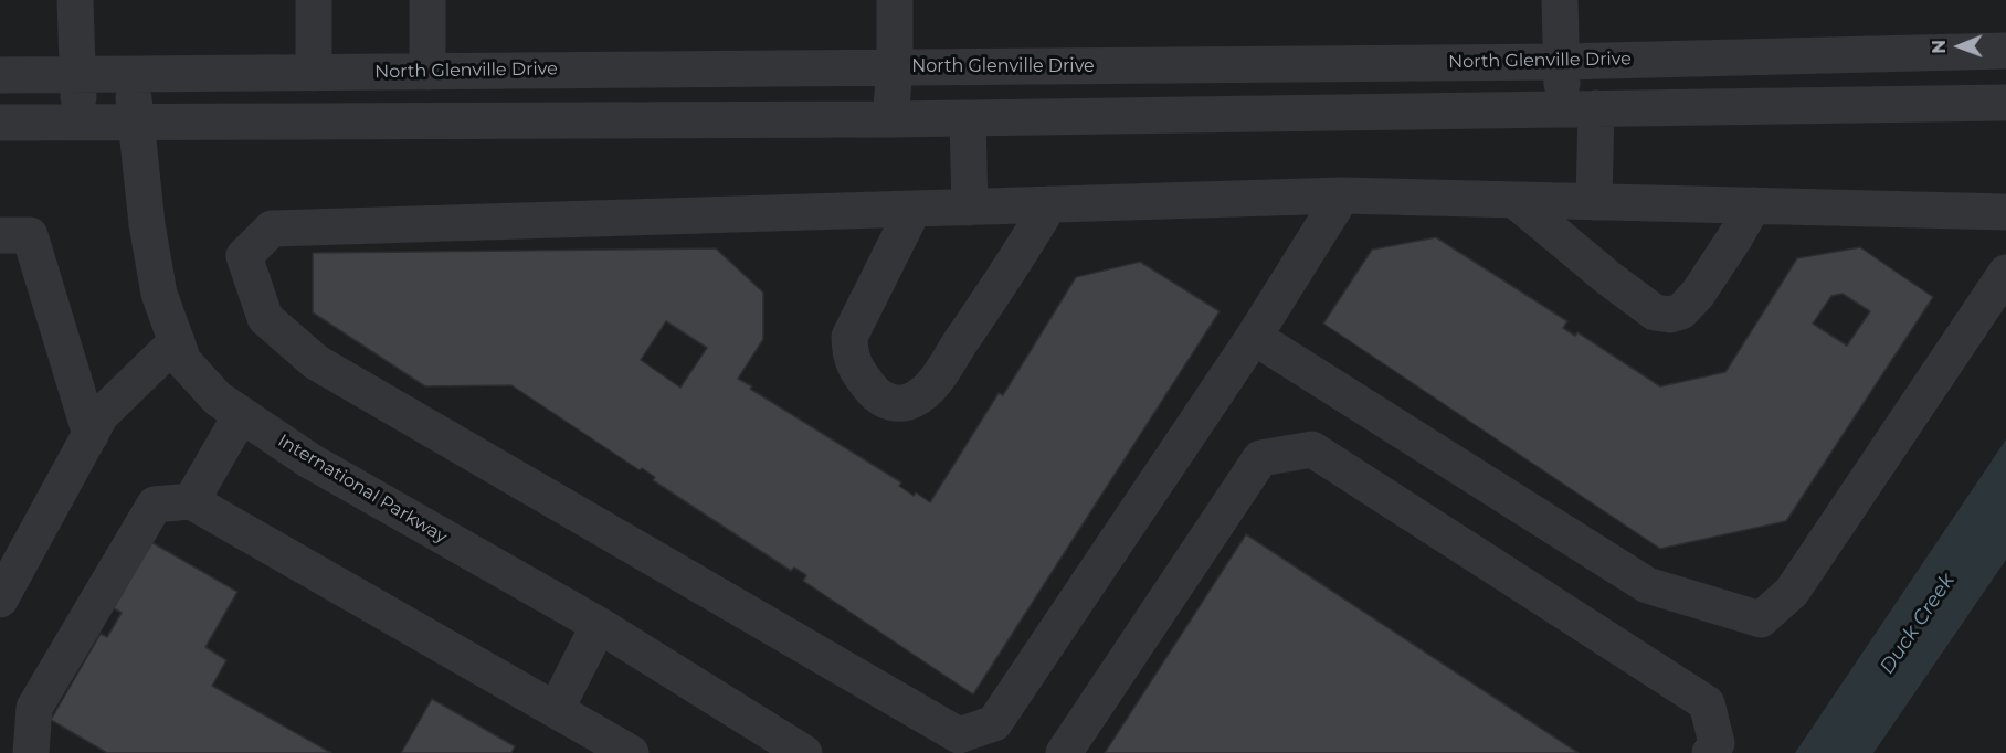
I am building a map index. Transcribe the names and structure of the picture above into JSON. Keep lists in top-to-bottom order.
{
  "streets": {
    "street": ["North Glenville Drive", "International Parkway"]
  },
  "crossings": [
    ["North Glenville Drive", "International Parkway"]
  ],
  "water": ["Duck Creek"],
  "north": "left"
}
